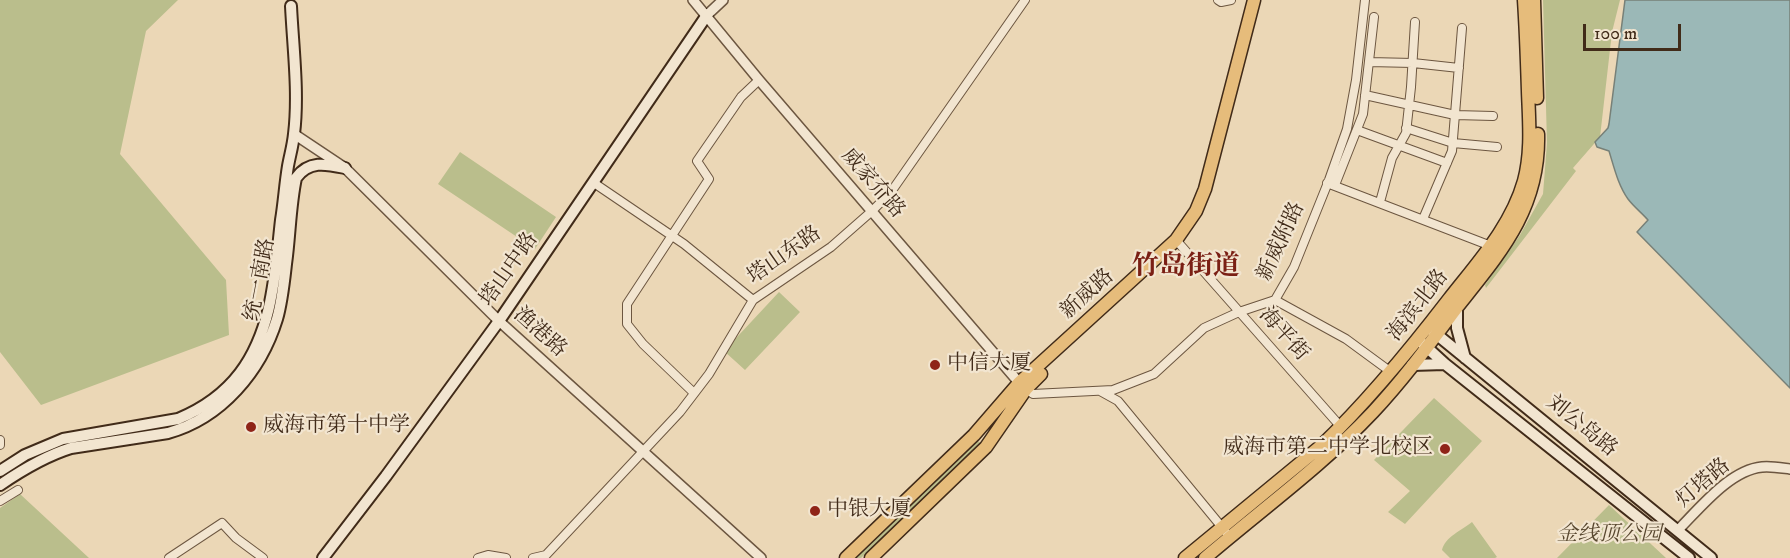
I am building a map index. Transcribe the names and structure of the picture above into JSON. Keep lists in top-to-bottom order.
{
  "streets": {
    "main road": [
      "塔山中路",
      "统一南路",
      "新威路",
      "海滨北路",
      "刘公岛路"
    ],
    "street": [
      "威家夼路",
      "新威附路",
      "塔山东路",
      "渔港路",
      "海平街",
      "灯塔路"
    ]
  },
  "crossings": [
    ["威家夼路", "新威附路"],
    ["威家夼路", "塔山东路"],
    ["威家夼路", "塔山中路"],
    ["威家夼路", "新威路"],
    ["新威附路", "新威路"],
    ["新威附路", "海平街"],
    ["塔山东路", "渔港路"],
    ["塔山中路", "渔港路"],
    ["统一南路", "渔港路"],
    ["新威路", "海平街"],
    ["海滨北路", "海平街"],
    ["海滨北路", "刘公岛路"],
    ["刘公岛路", "灯塔路"]
  ],
  "districts": ["竹岛街道"],
  "parks": ["金线顶公园"],
  "places": [
    "中信大厦",
    "威海市第十中学",
    "威海市第二中学北校区",
    "中银大厦"
  ],
  "scale_bar": "100 m"
}
